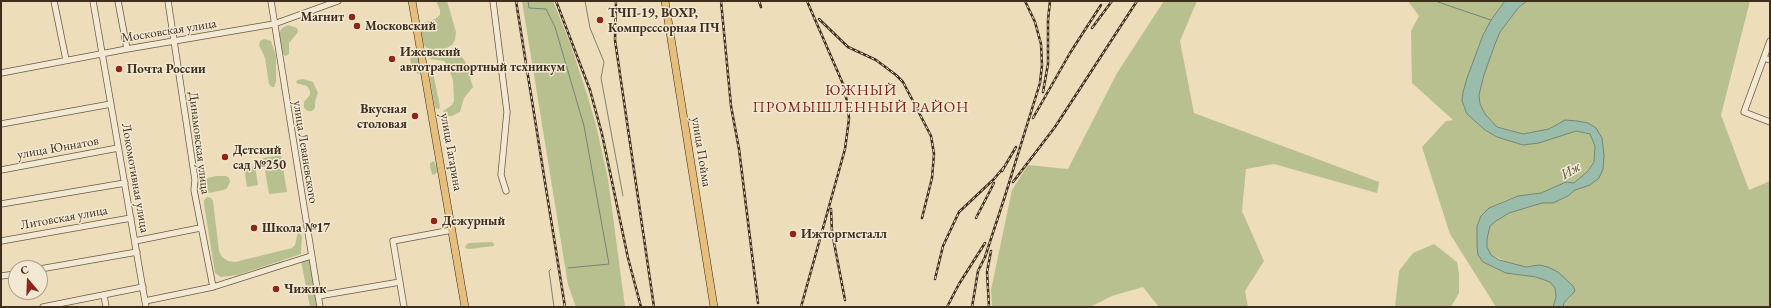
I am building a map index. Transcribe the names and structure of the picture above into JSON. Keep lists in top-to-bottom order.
{
  "streets": {
    "main road": ["улица Гагарина", "улица Пойма"],
    "street": [
      "Московская улица",
      "Динамовская улица",
      "улица Юннатов",
      "улица Леваневского",
      "Локомотивная улица",
      "Литовская улица"
    ]
  },
  "crossings": [
    ["Московская улица", "Динамовская улица"],
    ["Московская улица", "улица Леваневского"],
    ["Московская улица", "Локомотивная улица"],
    ["улица Юннатов", "Локомотивная улица"],
    ["Локомотивная улица", "Литовская улица"]
  ],
  "districts": ["ЮЖНЫЙ ПРОМЫШЛЕННЫЙ РАЙОН"],
  "water": ["Иж"],
  "places": [
    "Магнит",
    "ТЧП-19, ВОХР, Компрессорная ПЧ",
    "Московский",
    "Ижевский автотранспортный техникум",
    "Почта России",
    "Вкусная столовая",
    "Детский сад №250",
    "Дежурный",
    "Школа №17",
    "Ижторгметалл",
    "Чижик"
  ],
  "north": "top"
}
